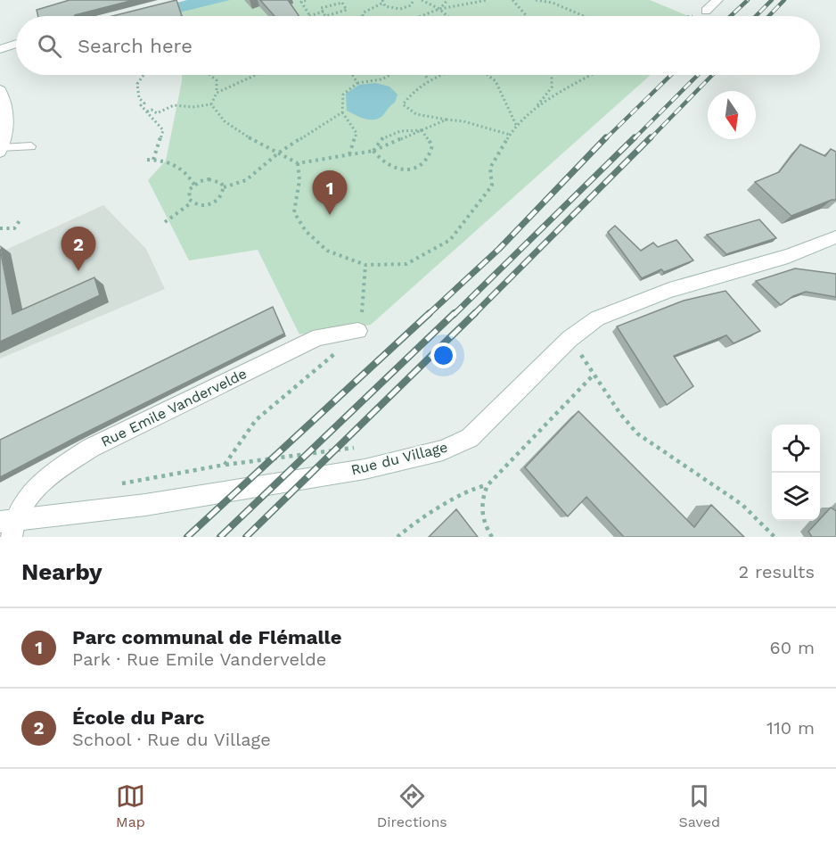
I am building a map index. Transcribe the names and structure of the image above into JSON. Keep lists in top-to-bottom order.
{
  "streets": {
    "street": ["Rue Emile Vandervelde", "Rue du Village"]
  },
  "crossings": [
    ["Rue Emile Vandervelde", "Rue du Village"]
  ],
  "north": "bottom",
  "page": {
    "search": "Search here",
    "pins": ["1", "2"],
    "heading": ["Nearby", "2 results"],
    "list": [
      {
        "mark": "1",
        "name": "Parc communal de Flémalle",
        "note": "Park · Rue Emile Vandervelde",
        "value": "60 m"
      },
      {
        "mark": "2",
        "name": "École du Parc",
        "note": "School · Rue du Village",
        "value": "110 m"
      }
    ],
    "nav": ["Map", "Directions", "Saved"]
  }
}
